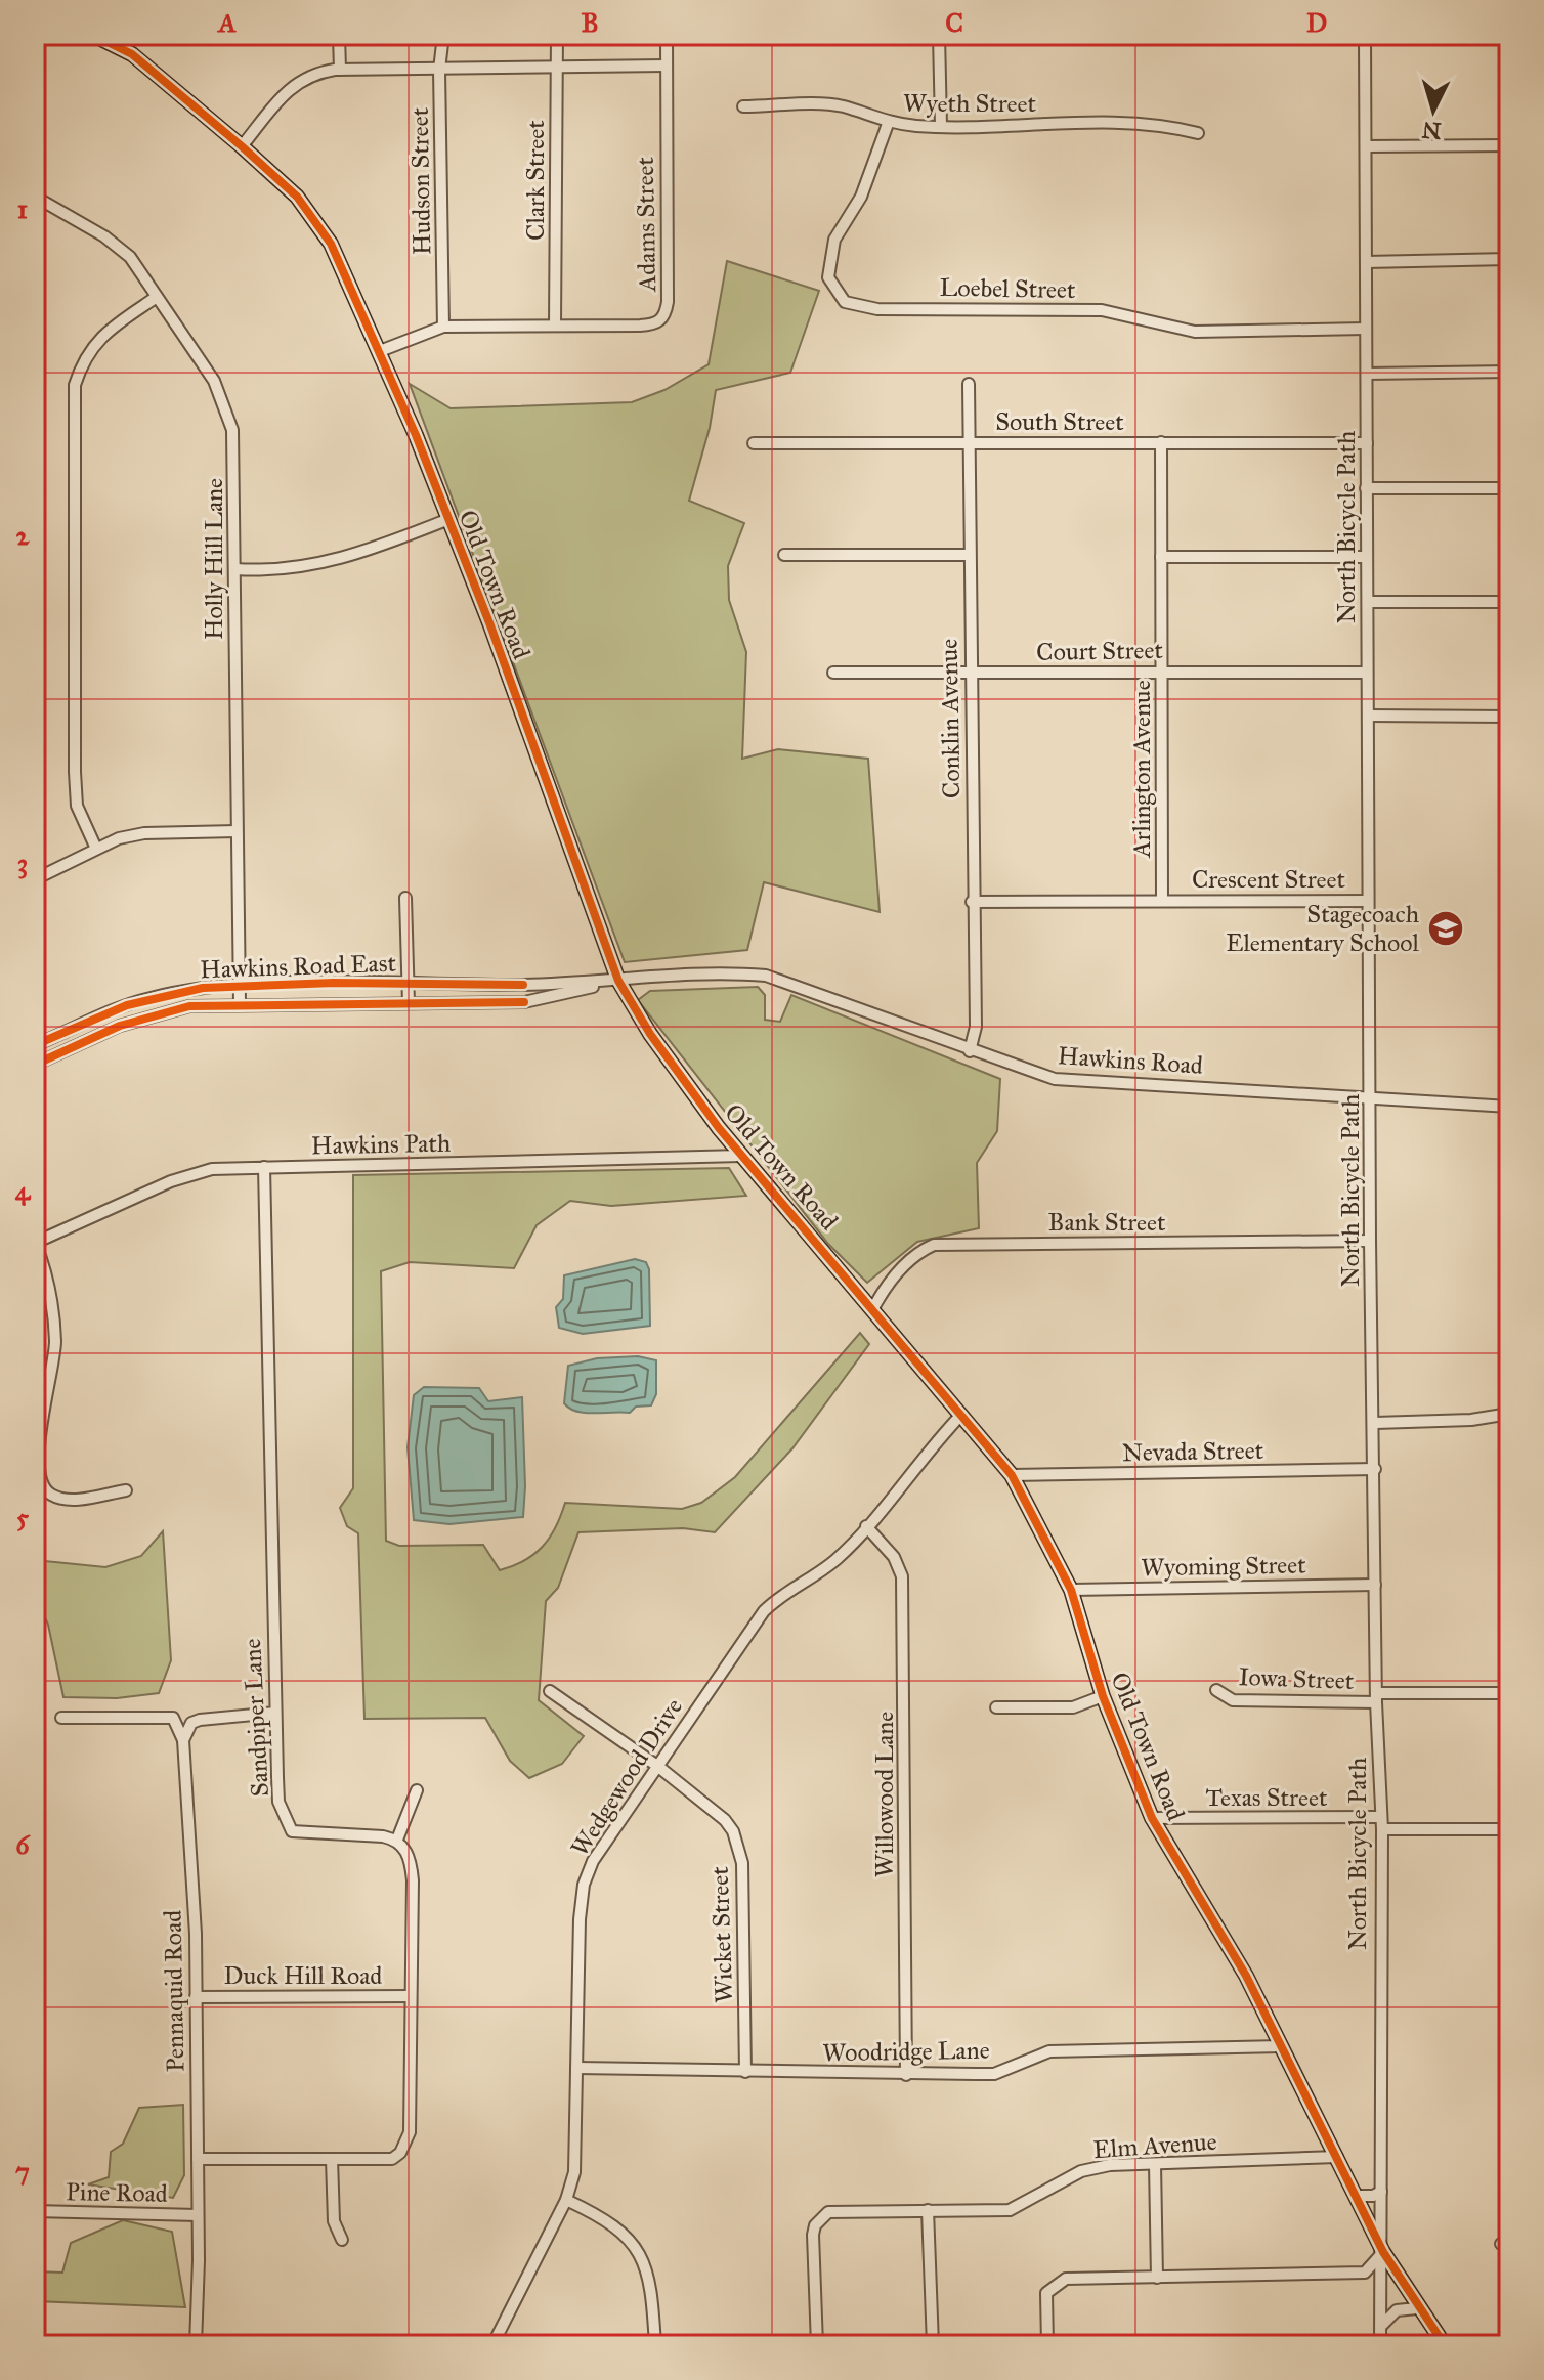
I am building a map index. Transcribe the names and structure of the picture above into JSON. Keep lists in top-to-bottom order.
{
  "streets": {
    "main road": ["Old Town Road"],
    "street": [
      "Wyeth Street",
      "Clark Street",
      "Hudson Street",
      "Adams Street",
      "Loebel Street",
      "South Street",
      "North Bicycle Path",
      "Holly Hill Lane",
      "Court Street",
      "Conklin Avenue",
      "Arlington Avenue",
      "Crescent Street",
      "Hawkins Road East",
      "Hawkins Road",
      "Hawkins Path",
      "Bank Street",
      "Nevada Street",
      "Wyoming Street",
      "Iowa Street",
      "Sandpiper Lane",
      "Wedgewood Drive",
      "Willowood Lane",
      "Texas Street",
      "Wicket Street",
      "Duck Hill Road",
      "Pennaquid Road",
      "Woodridge Lane",
      "Elm Avenue",
      "Pine Road"
    ]
  },
  "crossings": [
    ["Wyeth Street", "Loebel Street"],
    ["Clark Street", "Adams Street"],
    ["Hudson Street", "Adams Street"],
    ["Adams Street", "Old Town Road"],
    ["Loebel Street", "North Bicycle Path"],
    ["South Street", "North Bicycle Path"],
    ["South Street", "Conklin Avenue"],
    ["South Street", "Arlington Avenue"],
    ["North Bicycle Path", "Old Town Road"],
    ["North Bicycle Path", "Court Street"],
    ["North Bicycle Path", "Crescent Street"],
    ["North Bicycle Path", "Hawkins Road"],
    ["North Bicycle Path", "Bank Street"],
    ["North Bicycle Path", "Nevada Street"],
    ["North Bicycle Path", "Wyoming Street"],
    ["North Bicycle Path", "Iowa Street"],
    ["North Bicycle Path", "Texas Street"],
    ["Holly Hill Lane", "Hawkins Road East"],
    ["Old Town Road", "Hawkins Road East"],
    ["Old Town Road", "Hawkins Road"],
    ["Old Town Road", "Hawkins Path"],
    ["Old Town Road", "Bank Street"],
    ["Old Town Road", "Nevada Street"],
    ["Old Town Road", "Wyoming Street"],
    ["Old Town Road", "Wedgewood Drive"],
    ["Old Town Road", "Texas Street"],
    ["Old Town Road", "Woodridge Lane"],
    ["Old Town Road", "Elm Avenue"],
    ["Court Street", "Conklin Avenue"],
    ["Court Street", "Arlington Avenue"],
    ["Conklin Avenue", "Crescent Street"],
    ["Conklin Avenue", "Hawkins Road"],
    ["Arlington Avenue", "Crescent Street"],
    ["Hawkins Road East", "Hawkins Road"],
    ["Hawkins Path", "Sandpiper Lane"],
    ["Wedgewood Drive", "Willowood Lane"],
    ["Wedgewood Drive", "Wicket Street"],
    ["Wedgewood Drive", "Woodridge Lane"],
    ["Willowood Lane", "Woodridge Lane"],
    ["Wicket Street", "Woodridge Lane"],
    ["Duck Hill Road", "Pennaquid Road"],
    ["Pennaquid Road", "Pine Road"]
  ],
  "places": {
    "school or university": ["Stagecoach Elementary School"]
  },
  "north": "bottom",
  "grid": {
    "columns": [
      "A",
      "B",
      "C",
      "D"
    ],
    "rows": [
      "1",
      "2",
      "3",
      "4",
      "5",
      "6",
      "7"
    ]
  }
}
